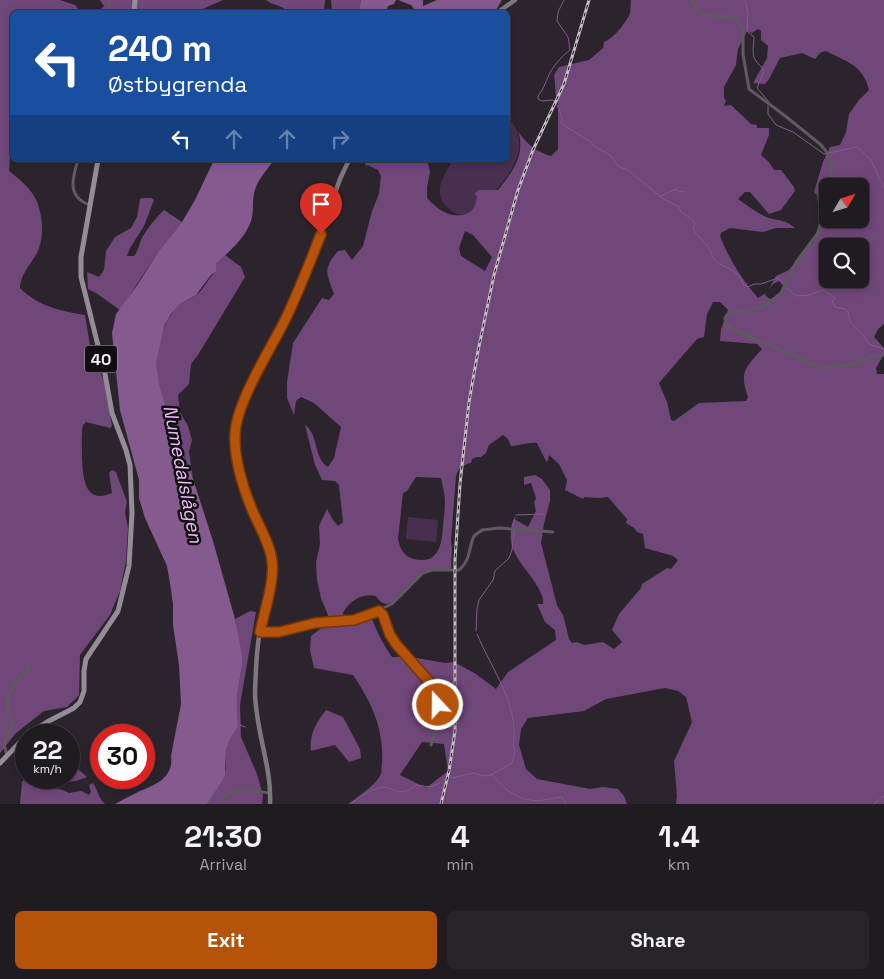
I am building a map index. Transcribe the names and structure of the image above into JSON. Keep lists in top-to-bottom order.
{
  "streets": {
    "main road": ["40"]
  },
  "water": ["Numedalslågen"],
  "north": "top right",
  "page": {
    "turn": ["240 m", "Østbygrenda"],
    "speed": "22 km/h",
    "limit": "30",
    "eta": [
      "21:30",
      "Arrival",
      "4",
      "min",
      "1.4",
      "km"
    ],
    "buttons": ["Exit", "Share"]
  }
}
